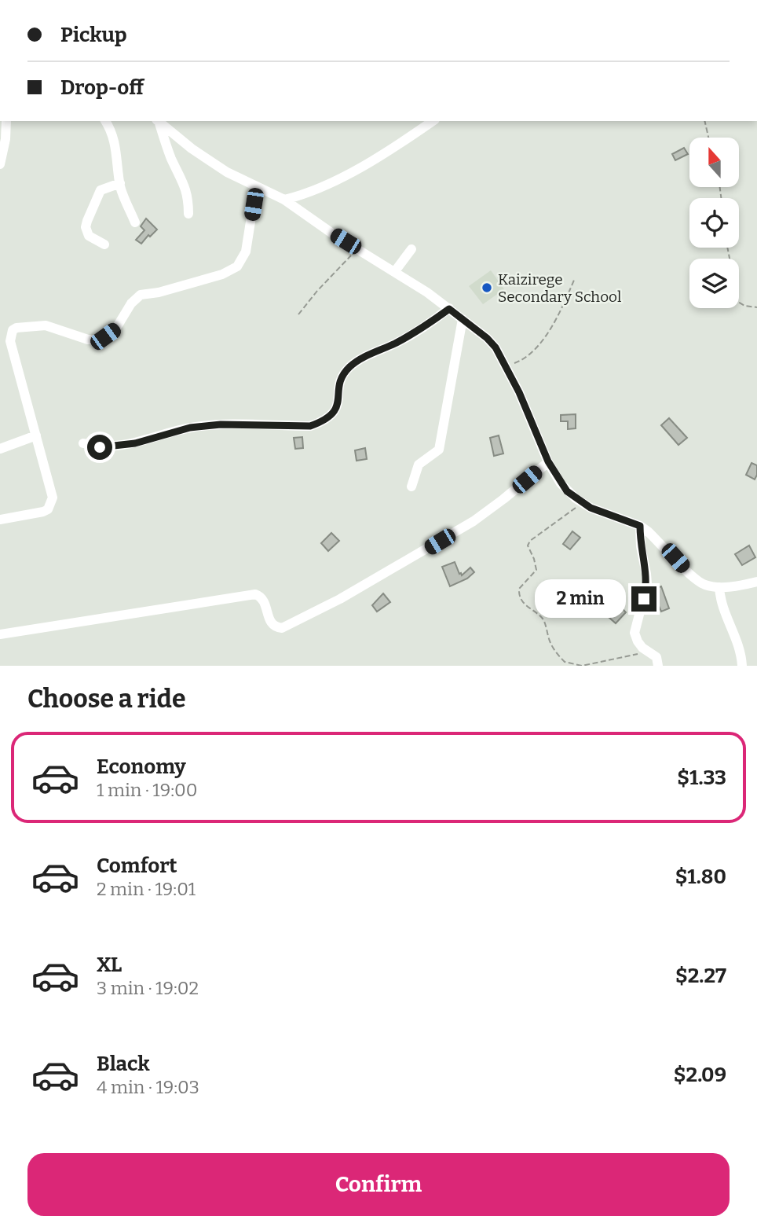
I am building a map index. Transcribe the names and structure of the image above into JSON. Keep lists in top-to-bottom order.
{
  "places": ["Kaizirege Secondary School"],
  "north": "top",
  "page": {
    "banner": ["Pickup", "Drop-off"],
    "bubble": "2 min",
    "heading": "Choose a ride",
    "list": [
      {
        "name": "Economy",
        "note": "1 min · 19:00",
        "value": "$1.33"
      },
      {
        "name": "Comfort",
        "note": "2 min · 19:01",
        "value": "$1.80"
      },
      {
        "name": "XL",
        "note": "3 min · 19:02",
        "value": "$2.27"
      },
      {
        "name": "Black",
        "note": "4 min · 19:03",
        "value": "$2.09"
      }
    ],
    "buttons": "Confirm"
  }
}
